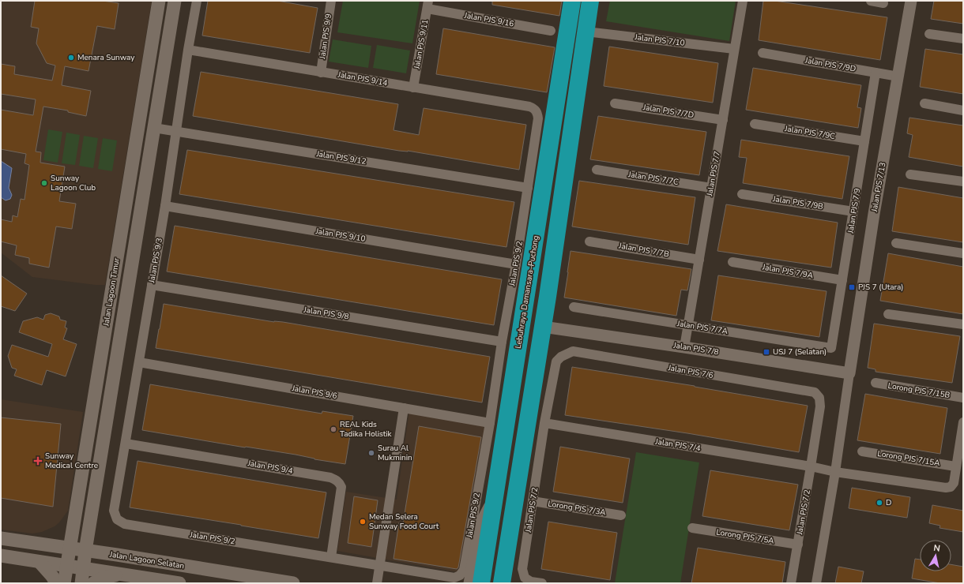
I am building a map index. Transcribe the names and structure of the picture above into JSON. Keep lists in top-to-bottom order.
{
  "streets": {
    "highway": ["Lebuhraya Damansara–Puchong"],
    "main road": ["Jalan Lagoon Timur", "Jalan Lagoon Selatan"],
    "street": [
      "Jalan PJS 9/16",
      "Jalan PJS 9/9",
      "Jalan PJS 7/10",
      "Jalan PJS 9/11",
      "Jalan PJS 7/9D",
      "Jalan PJS 9/14",
      "Jalan PJS 7/7D",
      "Jalan PJS 7/9C",
      "Jalan PJS 9/12",
      "Jalan PJS 7/7",
      "Jalan PJS 7/7C",
      "Jalan PJS 7/13",
      "Jalan PJS 7/9B",
      "Jalan PJS 7/9",
      "Jalan PJS 9/10",
      "Jalan PJS 7/7B",
      "Jalan PJS 9/3",
      "Jalan PJS 9/2",
      "Jalan PJS 7/9A",
      "Jalan PJS 9/8",
      "Jalan PJS 7/7A",
      "Jalan PJS 7/8",
      "Jalan PJS 7/6",
      "Lorong PJS 7/15B",
      "Jalan PJS 9/6",
      "Jalan PJS 7/4",
      "Lorong PJS 7/15A",
      "Jalan PJS 9/4",
      "Lorong PJS 7/3A",
      "Jalan PJS 7/2",
      "Lorong PJS 7/5A"
    ]
  },
  "crossings": [
    ["Jalan PJS 9/16", "Jalan PJS 9/11"],
    ["Jalan PJS 9/9", "Jalan PJS 9/14"],
    ["Jalan PJS 7/10", "Jalan PJS 7/7"],
    ["Jalan PJS 9/11", "Jalan PJS 9/14"],
    ["Jalan PJS 7/9D", "Jalan PJS 7/13"],
    ["Jalan PJS 7/9D", "Jalan PJS 7/9"],
    ["Jalan PJS 9/14", "Jalan PJS 9/3"],
    ["Jalan PJS 9/14", "Jalan PJS 9/2"],
    ["Jalan PJS 7/7D", "Jalan PJS 7/7"],
    ["Jalan PJS 7/9C", "Jalan PJS 7/9"],
    ["Jalan PJS 9/12", "Jalan PJS 9/3"],
    ["Jalan PJS 9/12", "Jalan PJS 9/2"],
    ["Jalan PJS 9/12", "Jalan Lagoon Timur"],
    ["Jalan PJS 7/7", "Jalan PJS 7/7C"],
    ["Jalan PJS 7/7", "Jalan PJS 7/7B"],
    ["Jalan PJS 7/7", "Jalan PJS 7/7A"],
    ["Jalan PJS 7/7", "Jalan PJS 7/8"],
    ["Jalan PJS 7/13", "Jalan PJS 7/8"],
    ["Jalan PJS 7/9B", "Jalan PJS 7/9"],
    ["Jalan PJS 7/9", "Jalan PJS 7/9A"],
    ["Jalan PJS 7/9", "Jalan PJS 7/7A"],
    ["Jalan PJS 9/10", "Jalan PJS 9/3"],
    ["Jalan PJS 9/10", "Jalan PJS 9/2"],
    ["Jalan PJS 9/3", "Jalan PJS 9/2"],
    ["Jalan PJS 9/3", "Jalan PJS 9/8"],
    ["Jalan PJS 9/3", "Jalan PJS 9/6"],
    ["Jalan PJS 9/3", "Jalan PJS 9/4"],
    ["Jalan PJS 9/2", "Jalan PJS 9/8"],
    ["Jalan PJS 9/2", "Jalan PJS 9/6"],
    ["Jalan PJS 9/2", "Jalan PJS 9/4"],
    ["Jalan Lagoon Timur", "Jalan Lagoon Selatan"],
    ["Jalan PJS 7/6", "Jalan PJS 7/4"],
    ["Jalan PJS 7/6", "Jalan PJS 7/2"],
    ["Jalan PJS 7/4", "Jalan PJS 7/2"],
    ["Lorong PJS 7/3A", "Jalan PJS 7/2"],
    ["Jalan PJS 7/2", "Lorong PJS 7/5A"]
  ],
  "places": {
    "other": [
      "Menara Sunway",
      "Sunway Lagoon Club",
      "REAL Kids Tadika Holistik",
      "Surau Al Mukminin",
      "D",
      "Medan Selera Sunway Food Court"
    ],
    "transit": ["PJS 7 (Utara)", "USJ 7 (Selatan)"],
    "health": ["Sunway Medical Centre"]
  },
  "north": "top"
}
